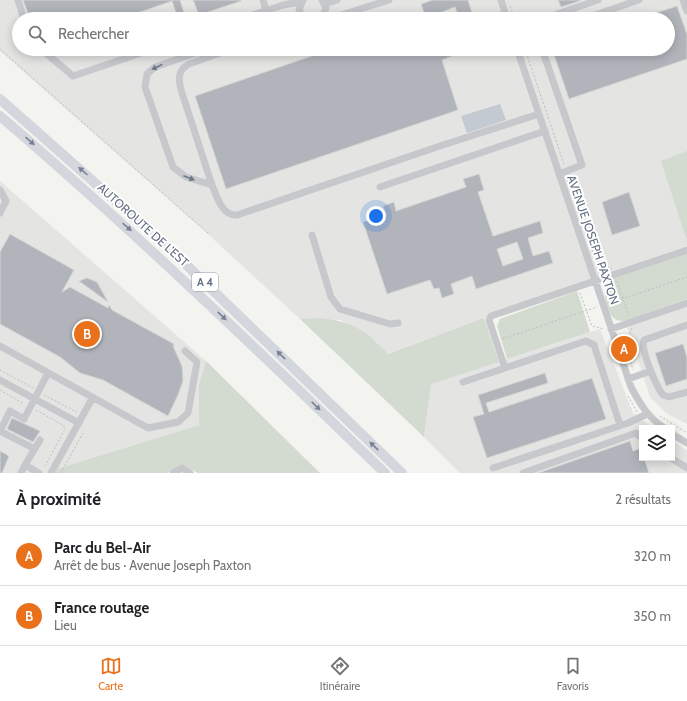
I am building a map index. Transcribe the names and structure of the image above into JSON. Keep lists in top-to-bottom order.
{
  "streets": {
    "highway": ["AUTOROUTE DE L’EST", "A 4"],
    "street": ["AVENUE JOSEPH PAXTON"]
  },
  "page": {
    "search": "Rechercher",
    "pins": ["B", "A"],
    "heading": ["À proximité", "2 résultats"],
    "list": [
      {
        "mark": "A",
        "name": "Parc du Bel-Air",
        "note": "Arrêt de bus · Avenue Joseph Paxton",
        "value": "320 m"
      },
      {
        "mark": "B",
        "name": "France routage",
        "note": "Lieu",
        "value": "350 m"
      }
    ],
    "nav": ["Carte", "Itinéraire", "Favoris"]
  }
}
